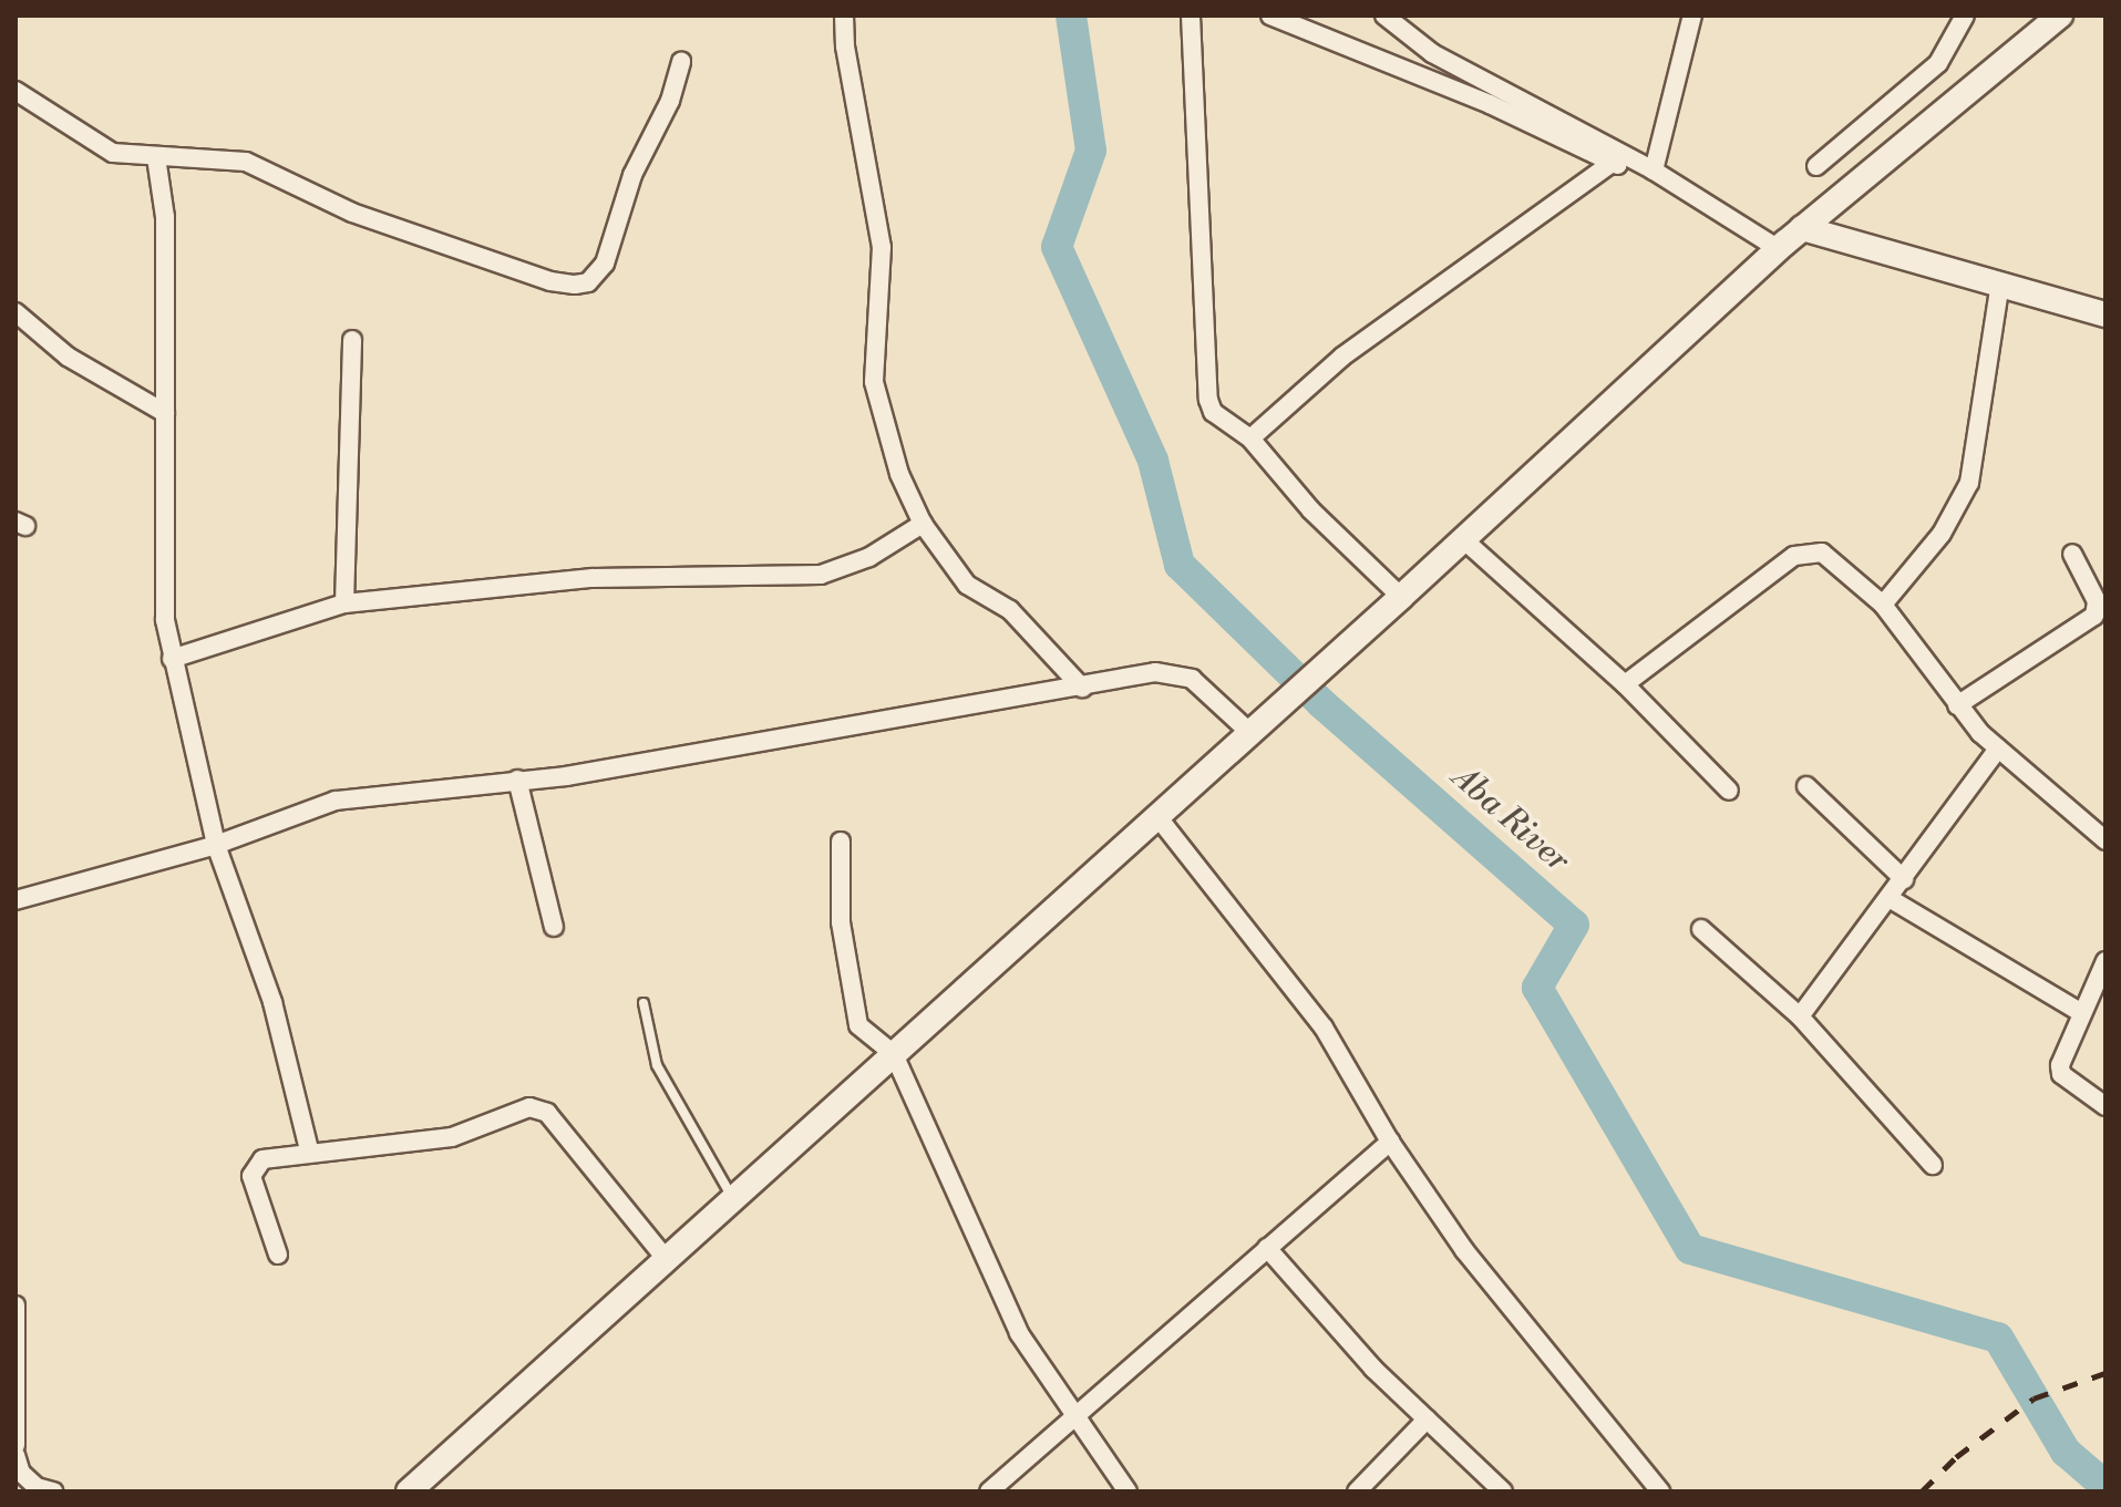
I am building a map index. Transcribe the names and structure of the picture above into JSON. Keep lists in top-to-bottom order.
{
  "water": ["Aba River"]
}
